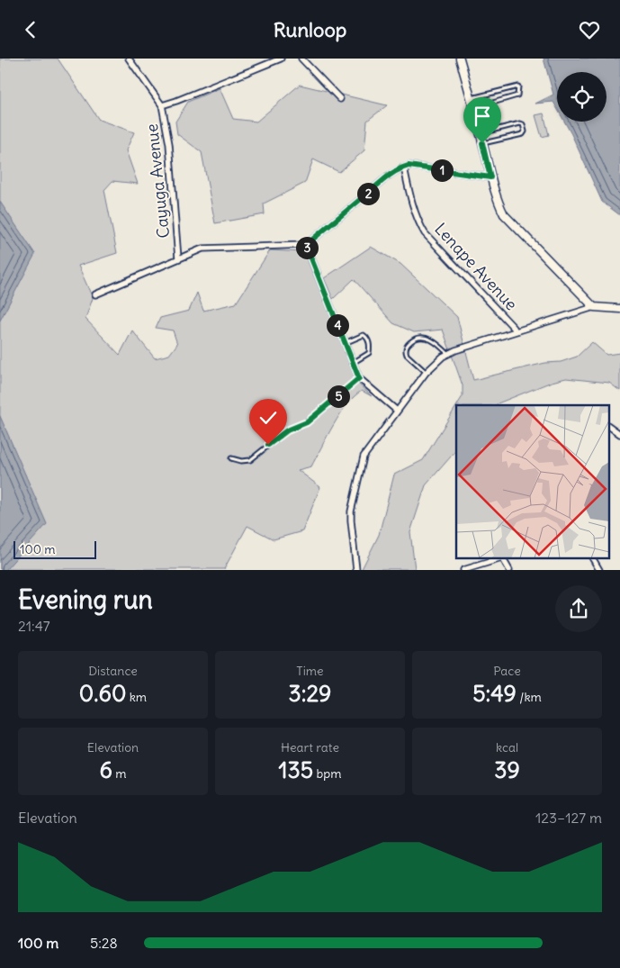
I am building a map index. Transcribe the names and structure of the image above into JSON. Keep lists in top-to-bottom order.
{
  "streets": {
    "street": ["Cayuga Avenue", "Lenape Avenue"]
  },
  "scale_bar": "100 m",
  "page": {
    "header": "Runloop",
    "pins": [
      "1",
      "2",
      "3",
      "4",
      "5"
    ],
    "scale": "100 m",
    "heading": ["Evening run", "21:47"],
    "stats": [
      ["Distance", "0.60 km"],
      ["Time", "3:29"],
      ["Pace", "5:49 /km"],
      ["Elevation", "6 m"],
      ["Heart rate", "135 bpm"],
      ["kcal", "39"]
    ],
    "chart": ["Elevation", "123–127 m"],
    "list": [
      {
        "name": "100 m",
        "note": "5:28"
      }
    ]
  }
}
